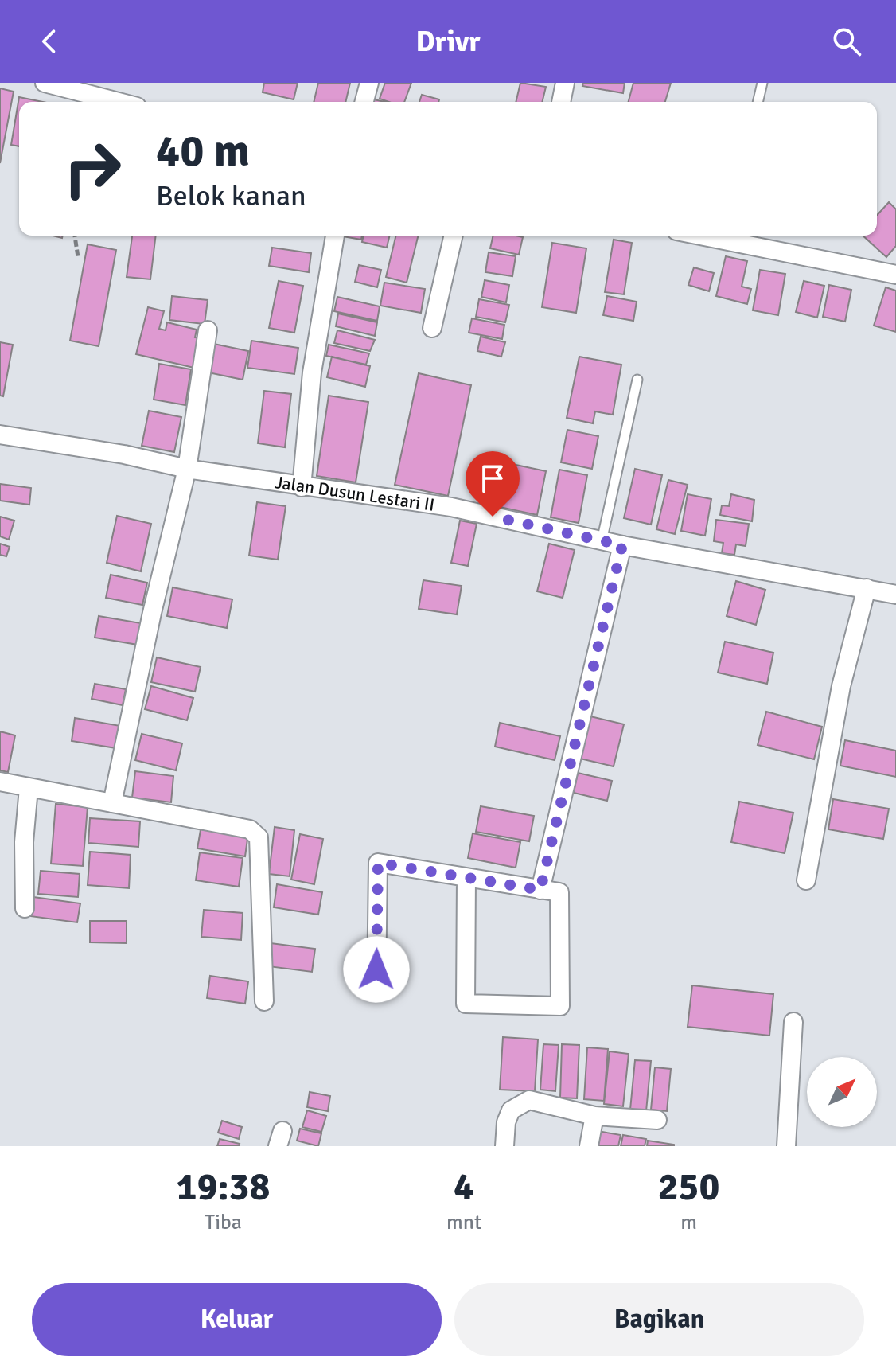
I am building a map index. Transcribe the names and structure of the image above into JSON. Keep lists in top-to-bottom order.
{
  "streets": {
    "street": ["Jalan Dusun Lestari II"]
  },
  "north": "top right",
  "page": {
    "header": "Drivr",
    "turn": ["40 m", "Belok kanan"],
    "eta": [
      "19:38",
      "Tiba",
      "4",
      "mnt",
      "250",
      "m"
    ],
    "buttons": ["Keluar", "Bagikan"]
  }
}
